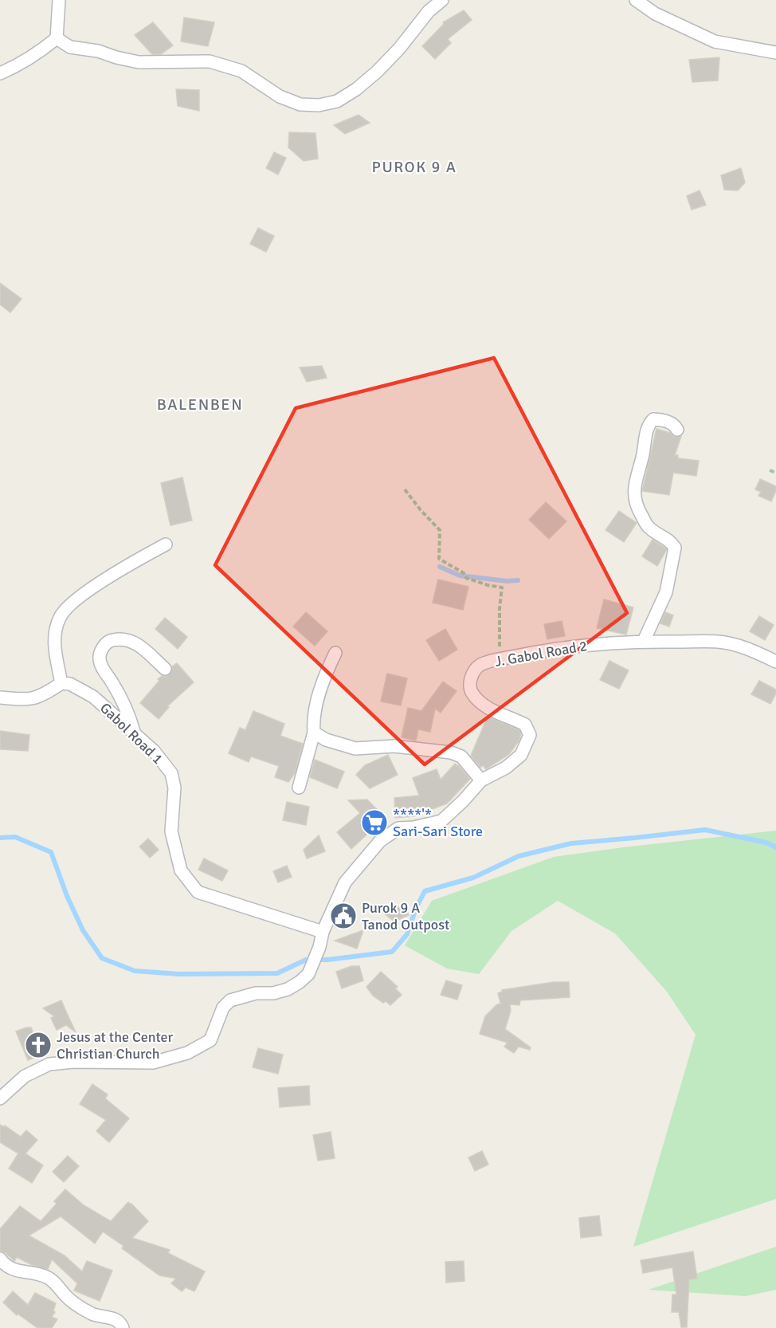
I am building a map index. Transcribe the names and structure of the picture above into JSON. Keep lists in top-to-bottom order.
{
  "streets": {
    "street": ["J. Gabol Road 2", "Gabol Road 1"]
  },
  "crossings": [
    ["J. Gabol Road 2", "Gabol Road 1"]
  ],
  "districts": ["PUROK 9 A", "BALENBEN"],
  "places": {
    "supermarket": ["****'* Sari-Sari Store"],
    "public building": ["Purok 9 A Tanod Outpost"],
    "church": ["Jesus at the Center Christian Church"]
  }
}
